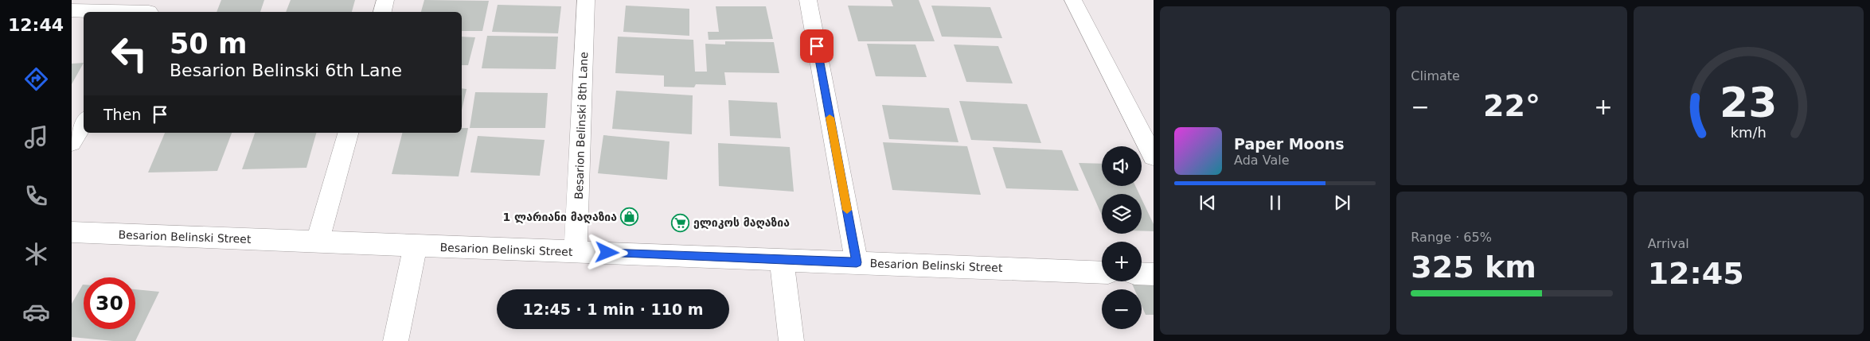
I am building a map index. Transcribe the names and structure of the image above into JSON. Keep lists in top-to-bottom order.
{
  "streets": {
    "street": ["Besarion Belinski 8th Lane", "Besarion Belinski Street"]
  },
  "crossings": [
    ["Besarion Belinski 8th Lane", "Besarion Belinski Street"]
  ],
  "places": {
    "shop": ["1 ლარიანი მაღაზია"],
    "supermarket": ["ელიკოს მაღაზია"]
  },
  "page": {
    "tabs": "12:44",
    "tile": [
      "Climate",
      ["Range · 65%", "325 km"],
      ["Arrival", "12:45"]
    ],
    "turn": ["50 m", "Besarion Belinski 6th Lane"],
    "heat": ["−", "22°", "+"],
    "then": "Then",
    "song": ["Paper Moons", "Ada Vale"],
    "map_buttons": ["+", "−"],
    "limit": "30",
    "trip": "12:45 · 1 min · 110 m",
    "gauge": ["23", "km/h"]
  }
}
